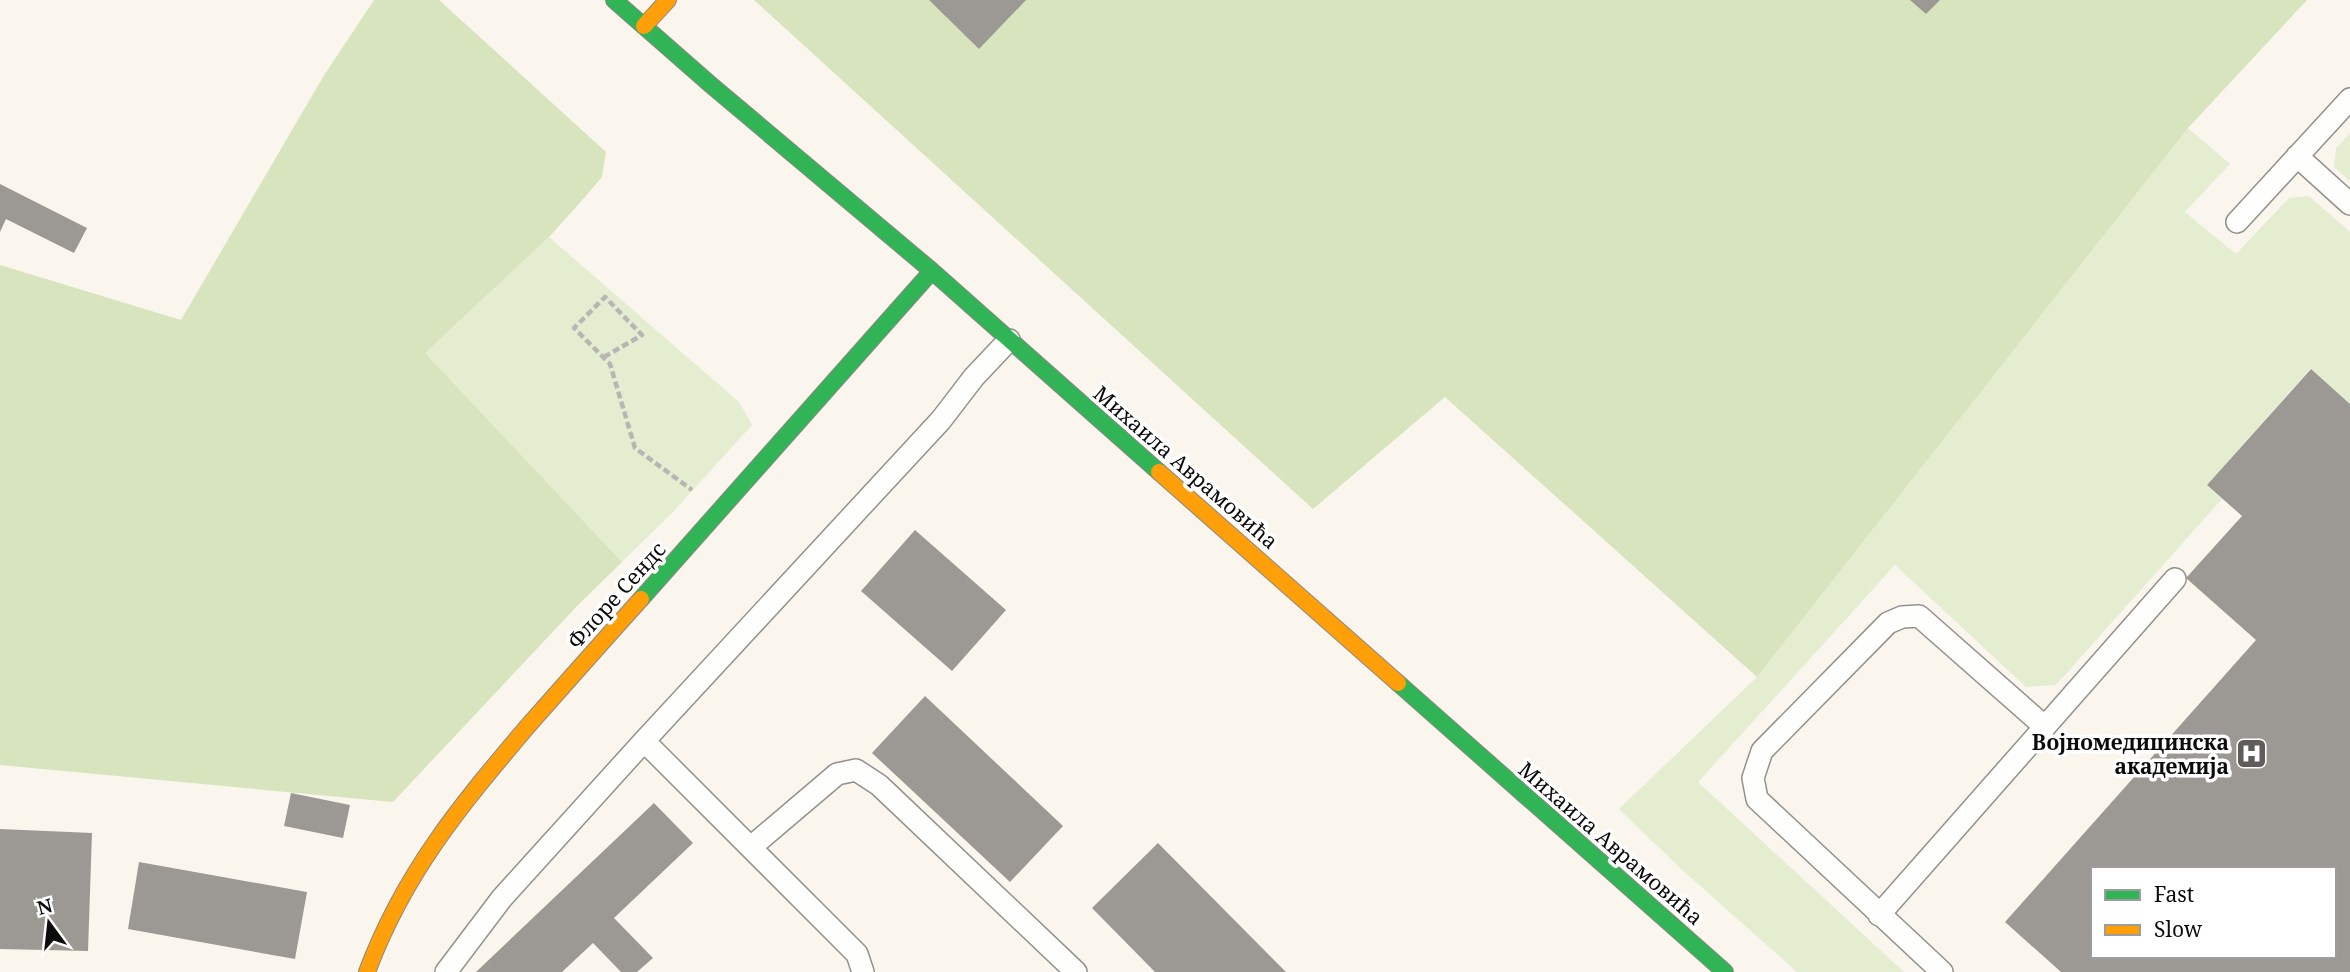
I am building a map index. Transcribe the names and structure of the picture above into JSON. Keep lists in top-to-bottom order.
{
  "streets": {
    "street": ["Михаила Аврамовића", "Флоре Сендс"]
  },
  "crossings": [
    ["Михаила Аврамовића", "Флоре Сендс"]
  ],
  "places": {
    "hospital": ["Војномедицинска академија"]
  },
  "legend": ["Fast", "Slow"],
  "north": "top"
}
